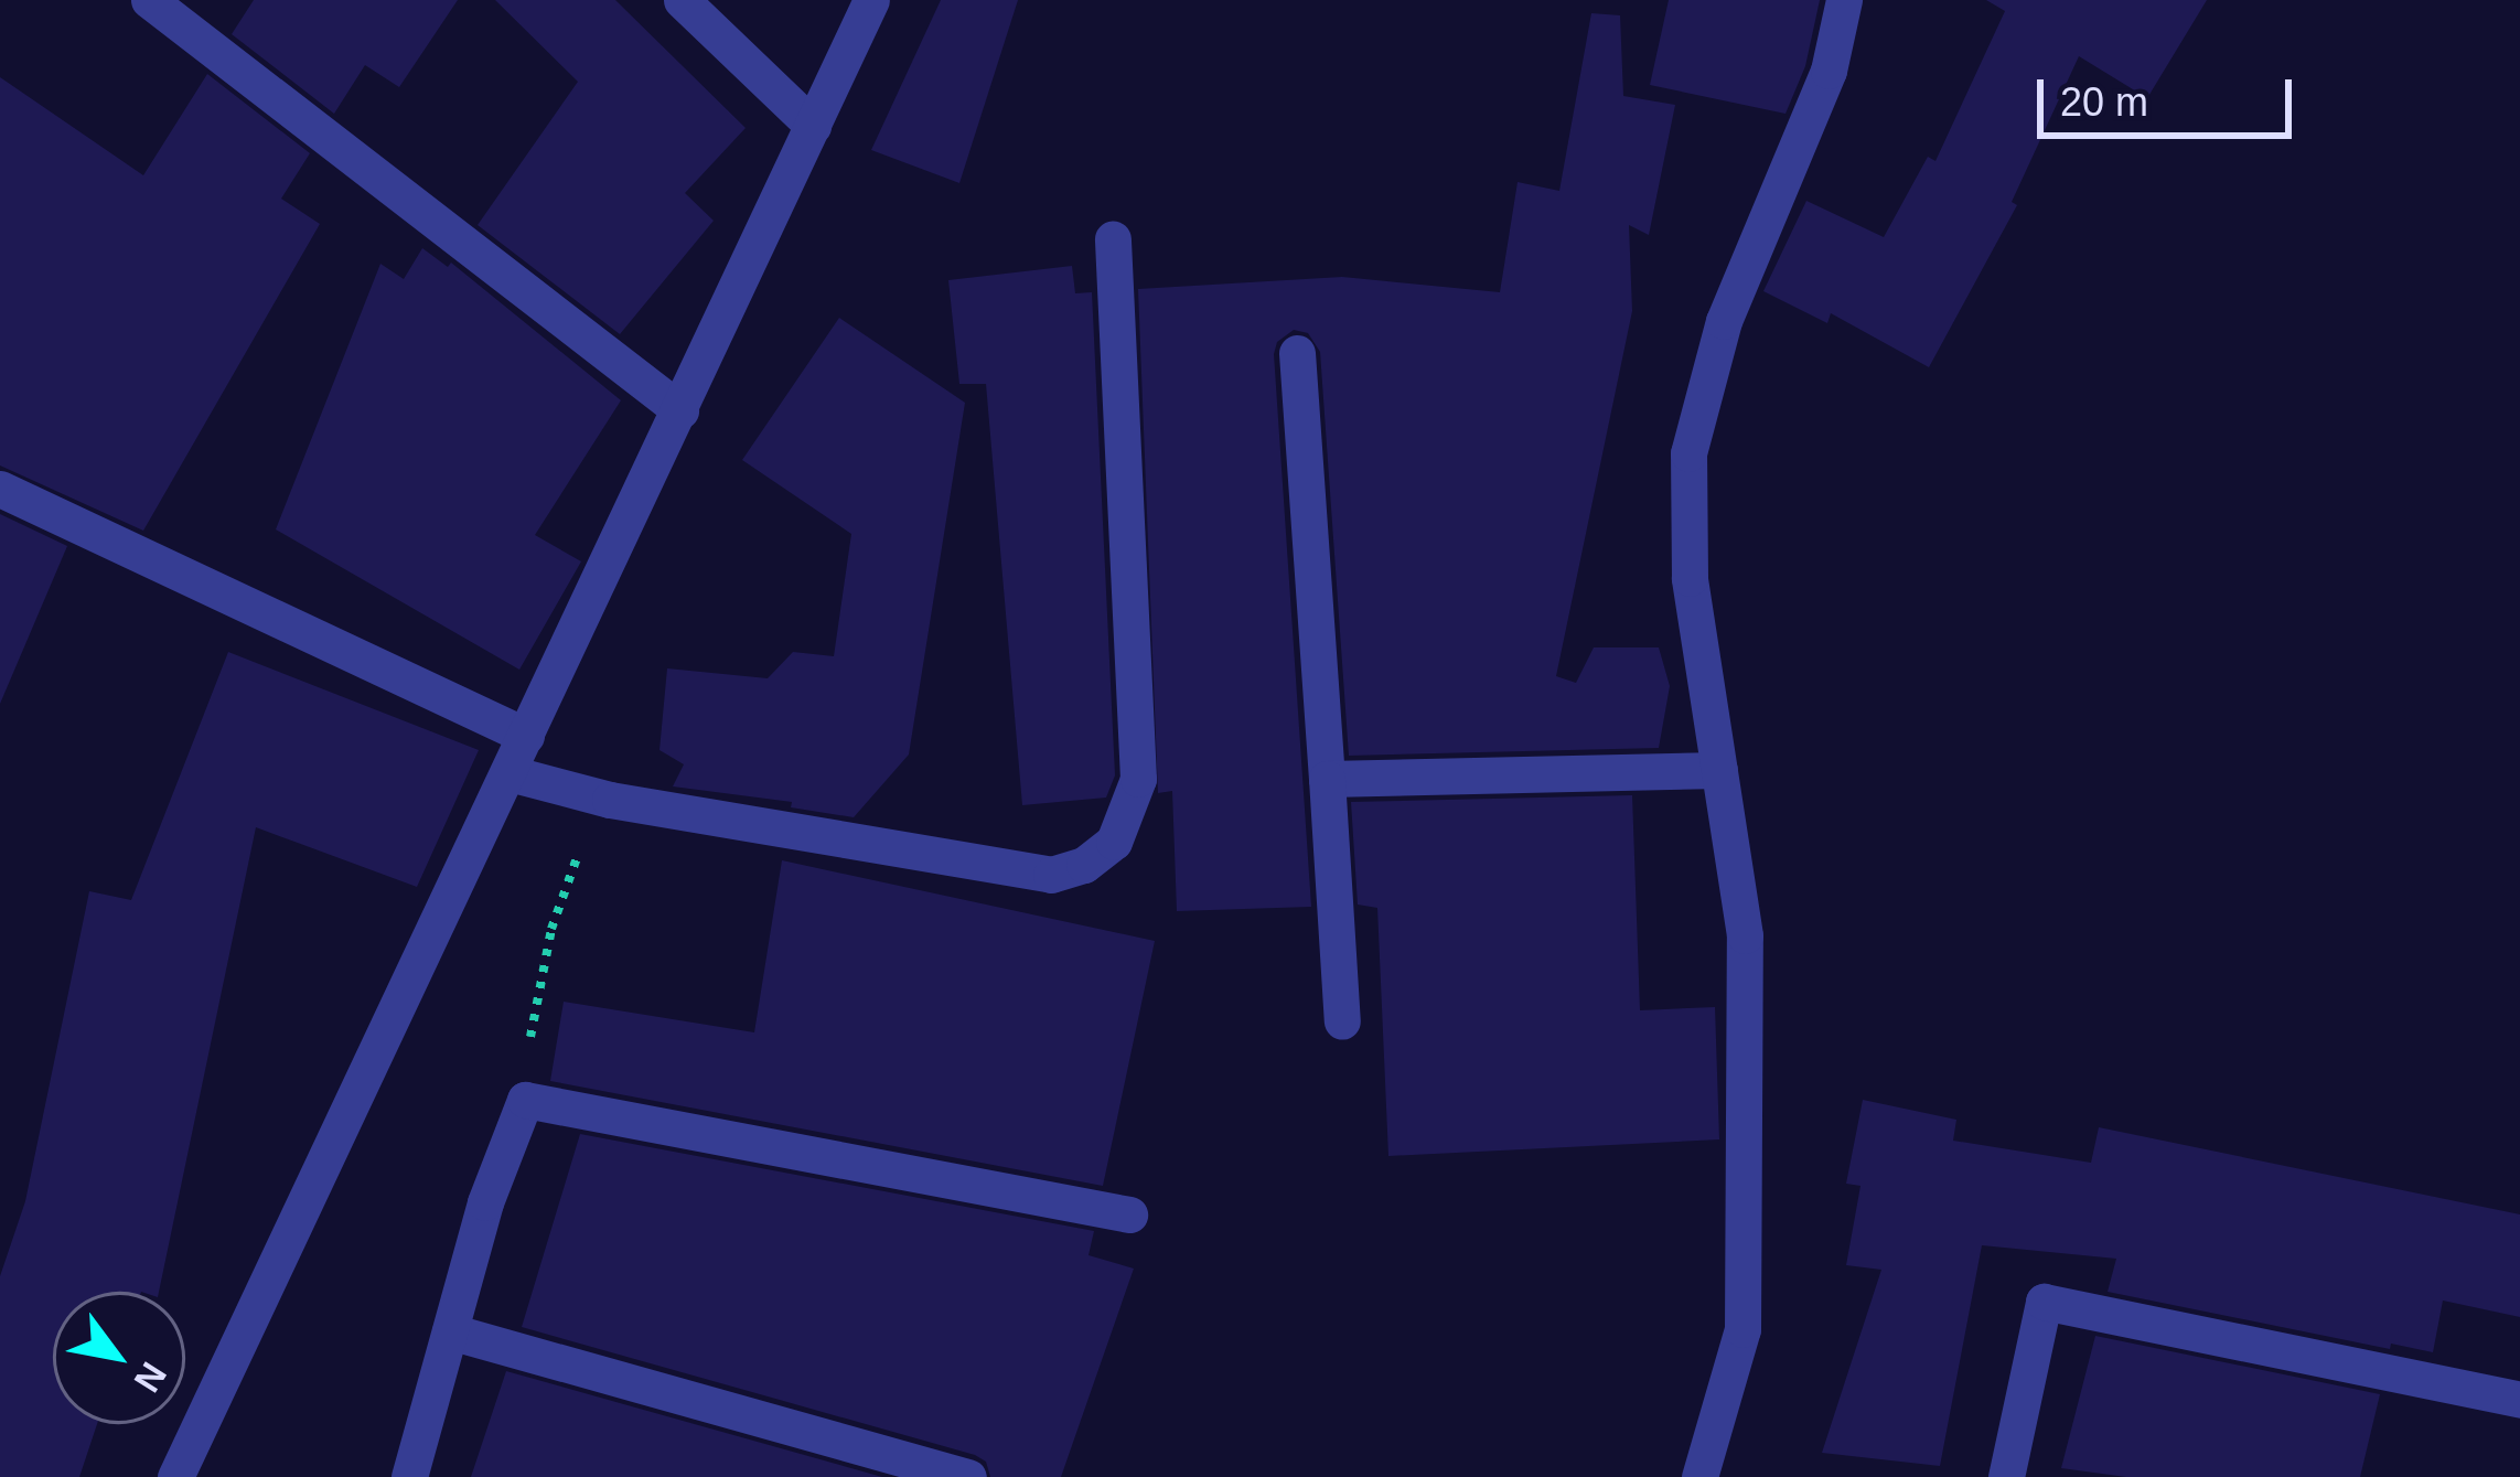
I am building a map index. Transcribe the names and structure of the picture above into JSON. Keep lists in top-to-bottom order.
{
  "scale_bar": "20 m",
  "north": "bottom right"
}
